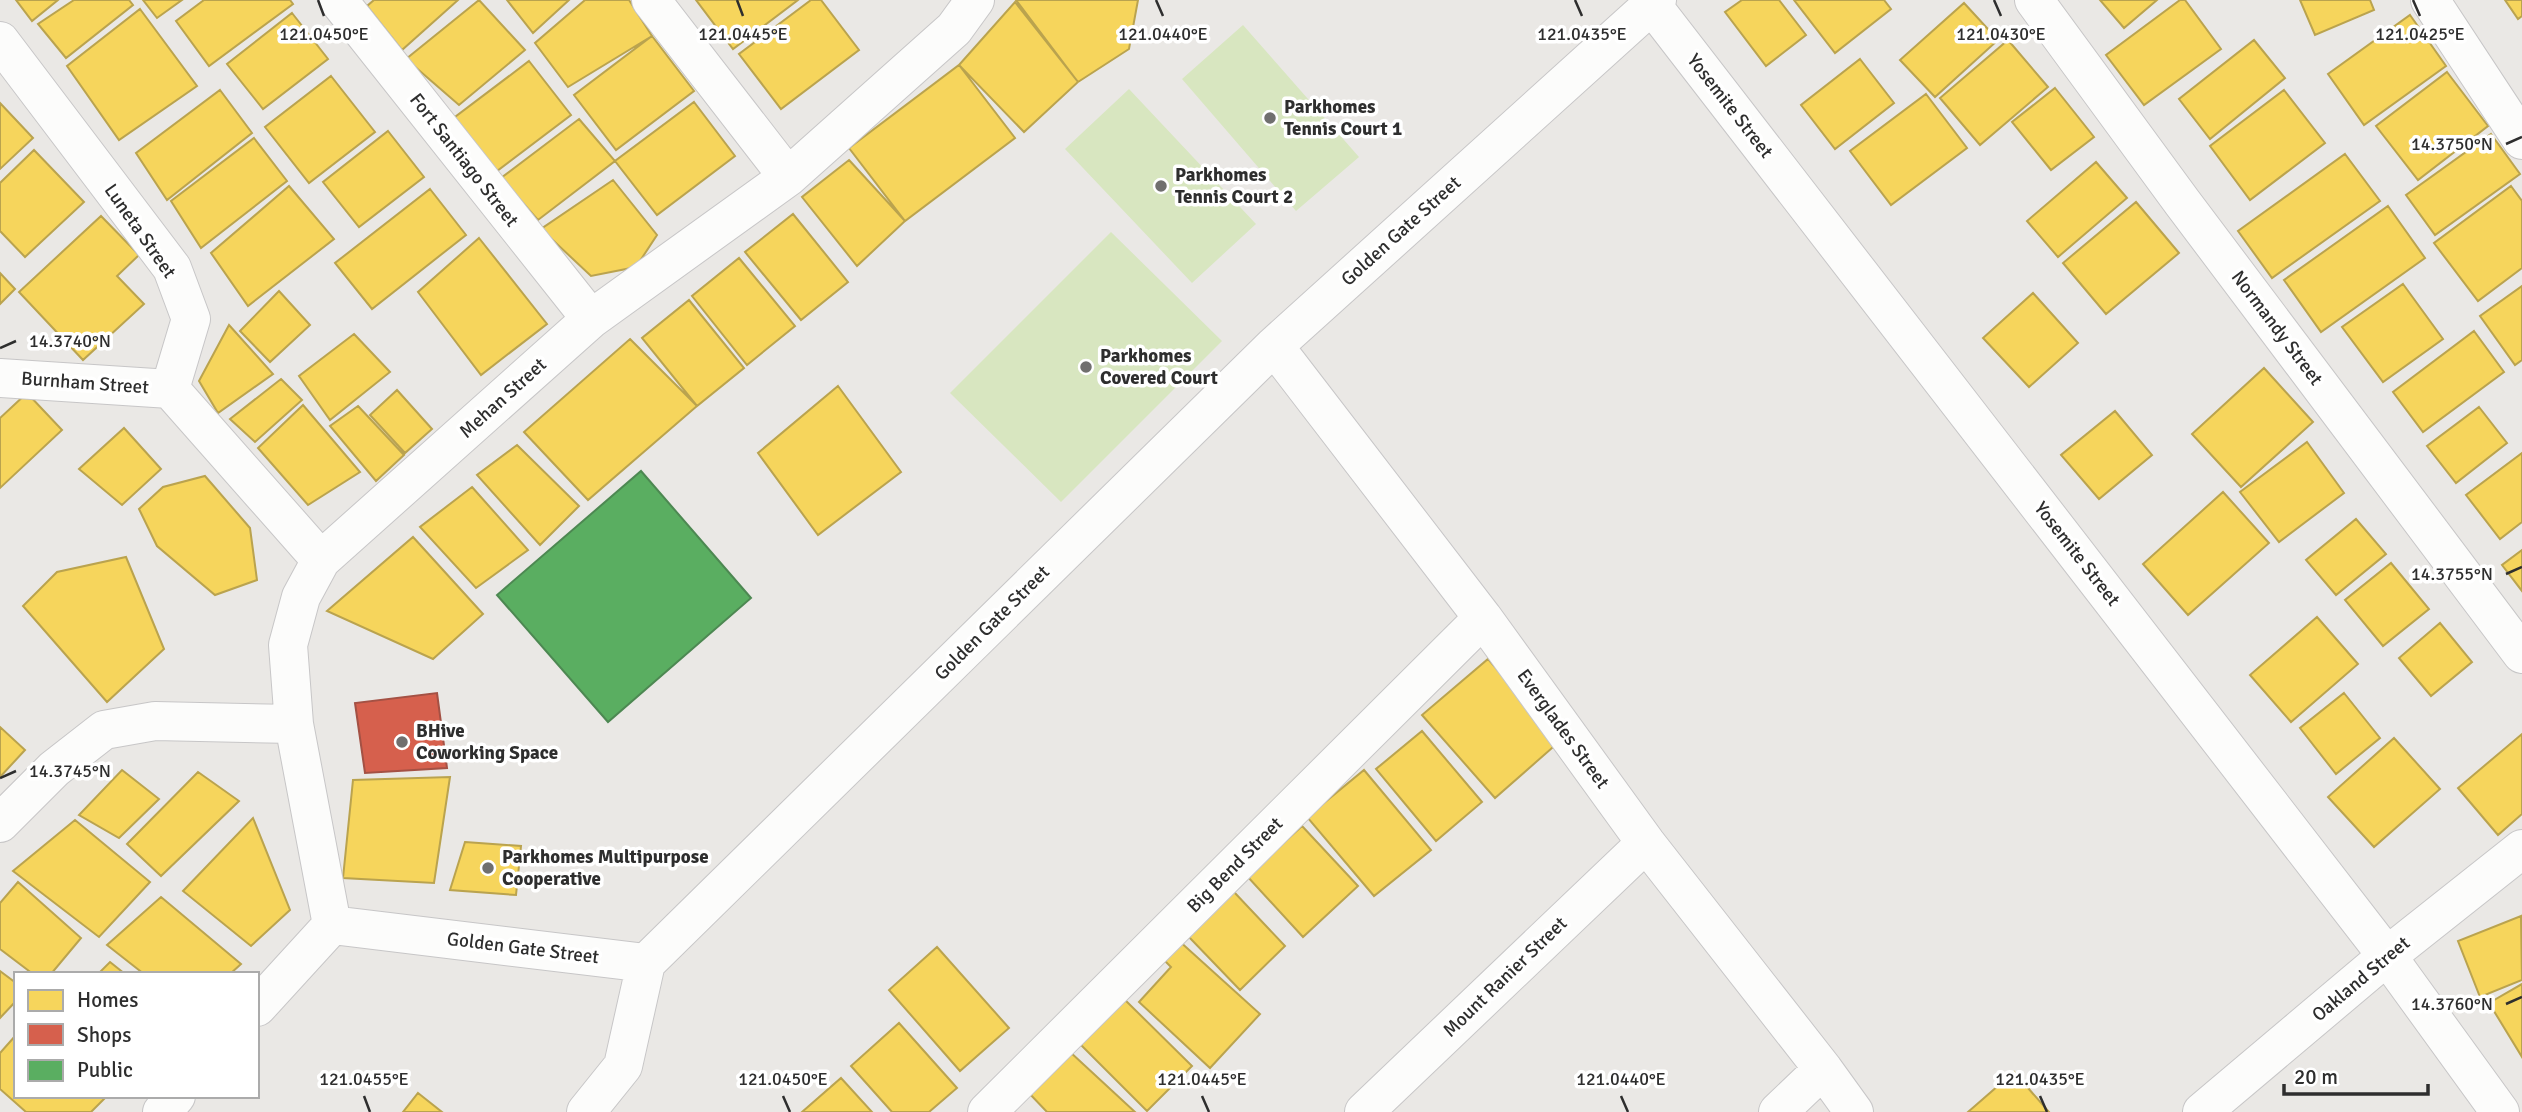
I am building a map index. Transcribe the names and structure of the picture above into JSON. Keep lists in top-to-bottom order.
{
  "streets": {
    "street": [
      "Yosemite Street",
      "Fort Santiago Street",
      "Luneta Street",
      "Golden Gate Street",
      "Normandy Street",
      "Burnham Street",
      "Mehan Street",
      "Everglades Street",
      "Big Bend Street",
      "Mount Ranier Street",
      "Oakland Street"
    ]
  },
  "crossings": [
    ["Yosemite Street", "Golden Gate Street"],
    ["Yosemite Street", "Oakland Street"],
    ["Fort Santiago Street", "Mehan Street"],
    ["Luneta Street", "Burnham Street"],
    ["Golden Gate Street", "Mehan Street"],
    ["Golden Gate Street", "Everglades Street"],
    ["Everglades Street", "Big Bend Street"],
    ["Everglades Street", "Mount Ranier Street"]
  ],
  "places": [
    "Parkhomes Tennis Court 1",
    "Parkhomes Tennis Court 2",
    "Parkhomes Covered Court",
    "BHive Coworking Space",
    "Parkhomes Multipurpose Cooperative"
  ],
  "legend": ["Homes", "Shops", "Public"],
  "scale_bar": "20 m",
  "coordinates": [
    "121.0450°E",
    "121.0445°E",
    "121.0440°E",
    "121.0435°E",
    "121.0430°E",
    "121.0425°E",
    "14.3750°N",
    "14.3740°N",
    "14.3755°N",
    "14.3745°N",
    "14.3760°N",
    "121.0455°E"
  ]
}
